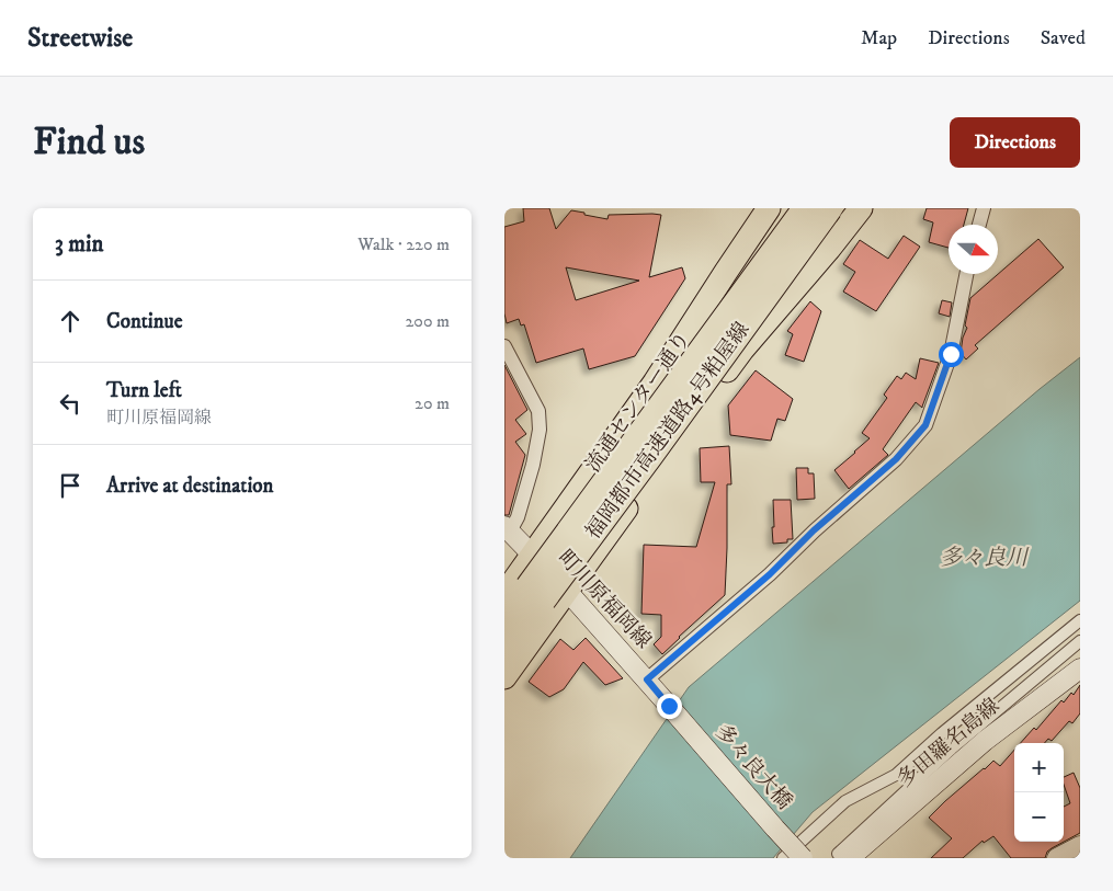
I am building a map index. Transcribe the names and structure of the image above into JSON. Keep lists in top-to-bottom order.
{
  "streets": {
    "highway": ["流通センター通り", "福岡都市高速道路4号粕屋線"],
    "main road": ["町川原福岡線", "多田羅名島線", "多々良大橋"]
  },
  "crossings": [
    ["流通センター通り", "町川原福岡線"],
    ["町川原福岡線", "多々良大橋"]
  ],
  "water": ["多々良川"],
  "north": "right",
  "page": {
    "header": "Streetwise",
    "nav": ["Map", "Directions", "Saved"],
    "buttons": "Directions",
    "title": "Find us",
    "heading": ["3 min", "Walk · 220 m"],
    "list": [
      ["Continue", "200 m"],
      ["Turn left", "町川原福岡線", "20 m"],
      "Arrive at destination"
    ],
    "map_buttons": ["+", "−"]
  }
}
